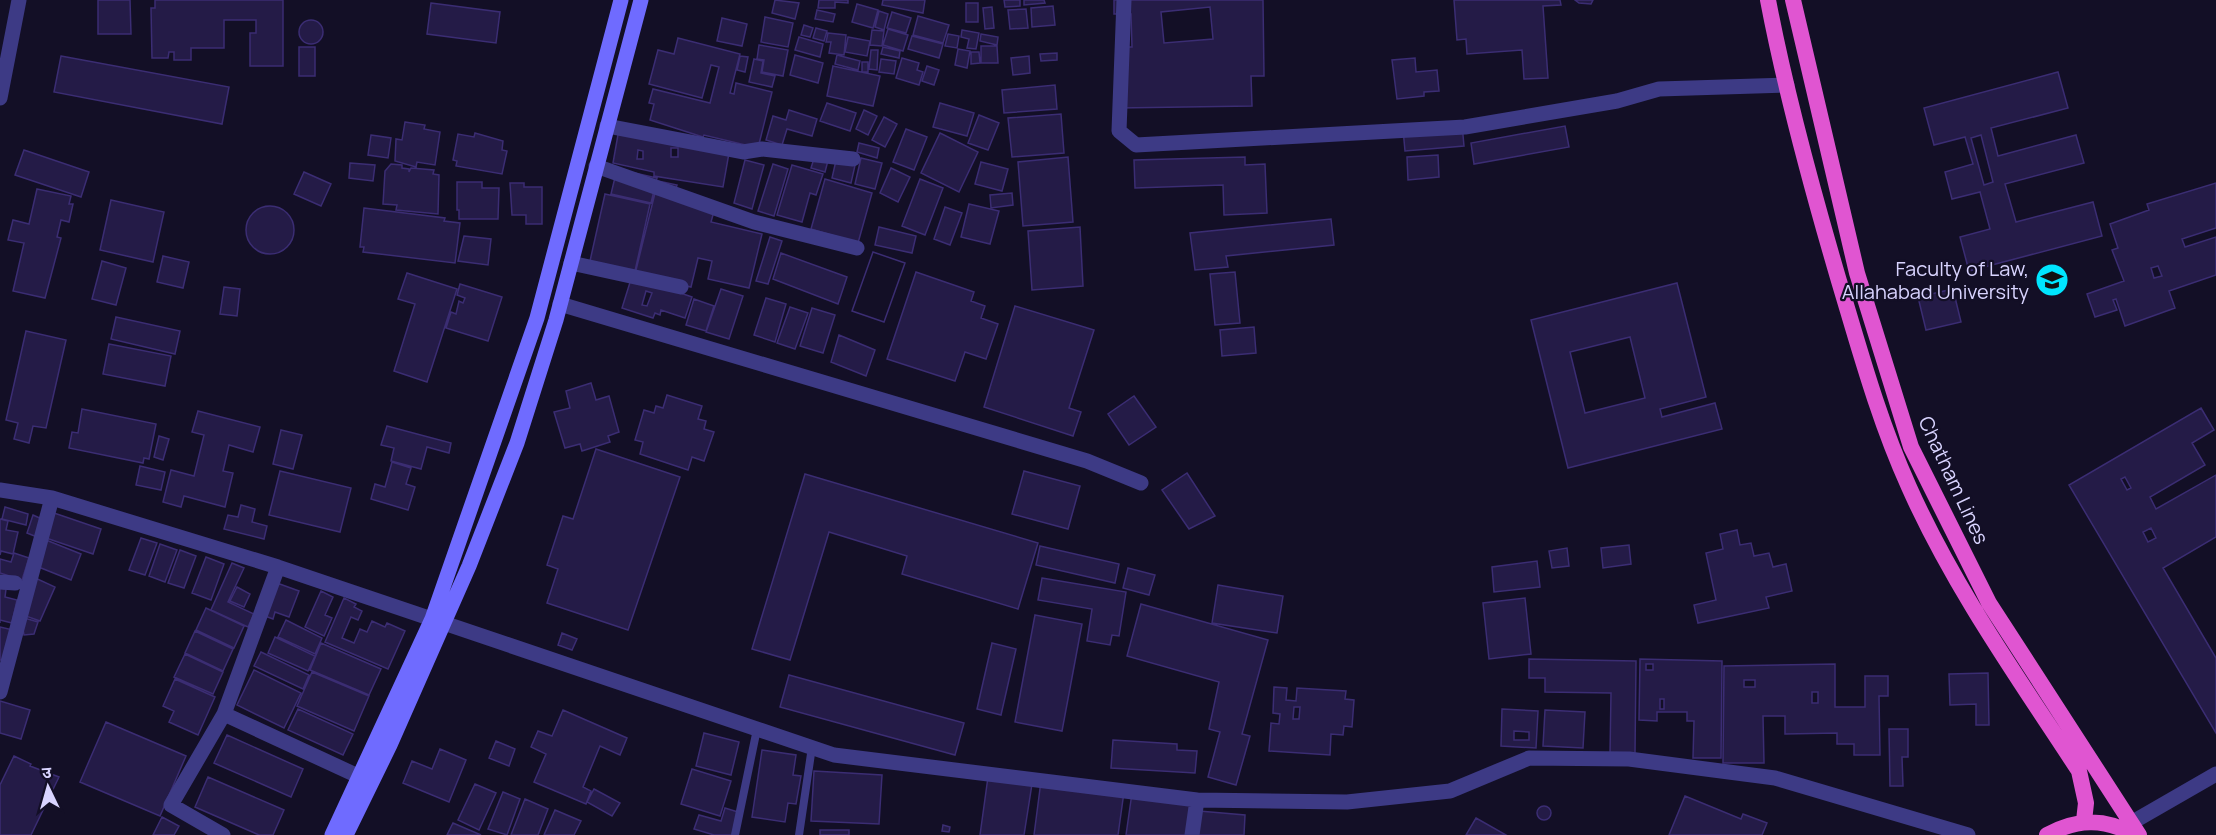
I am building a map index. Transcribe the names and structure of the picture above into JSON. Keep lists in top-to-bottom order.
{
  "streets": {
    "highway": ["Chatham Lines"]
  },
  "places": {
    "school or university": ["Faculty of Law, Allahabad University"]
  },
  "north": "top"
}
